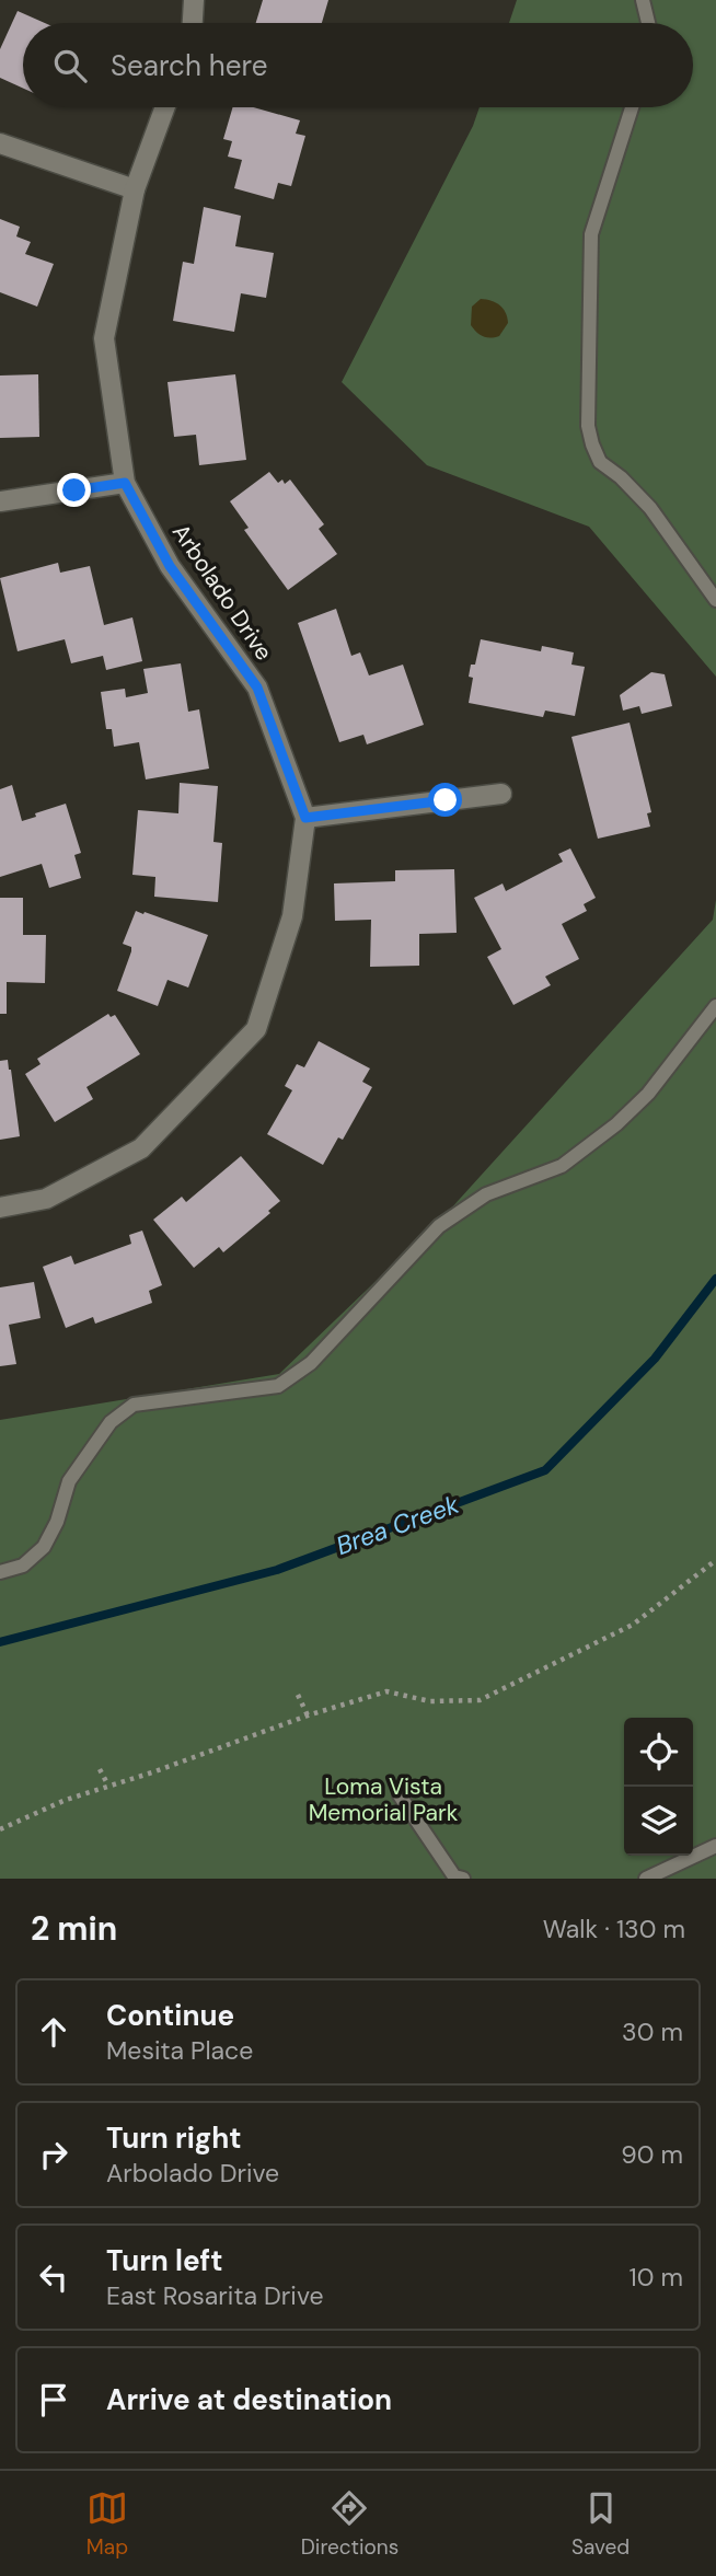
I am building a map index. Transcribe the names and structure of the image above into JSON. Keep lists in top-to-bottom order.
{
  "streets": {
    "street": ["Arbolado Drive"]
  },
  "water": ["Brea Creek"],
  "parks": ["Loma Vista Memorial Park"],
  "page": {
    "search": "Search here",
    "heading": ["2 min", "Walk · 130 m"],
    "list": [
      ["Continue", "Mesita Place", "30 m"],
      ["Turn right", "Arbolado Drive", "90 m"],
      ["Turn left", "East Rosarita Drive", "10 m"],
      "Arrive at destination"
    ],
    "nav": ["Map", "Directions", "Saved"]
  }
}
